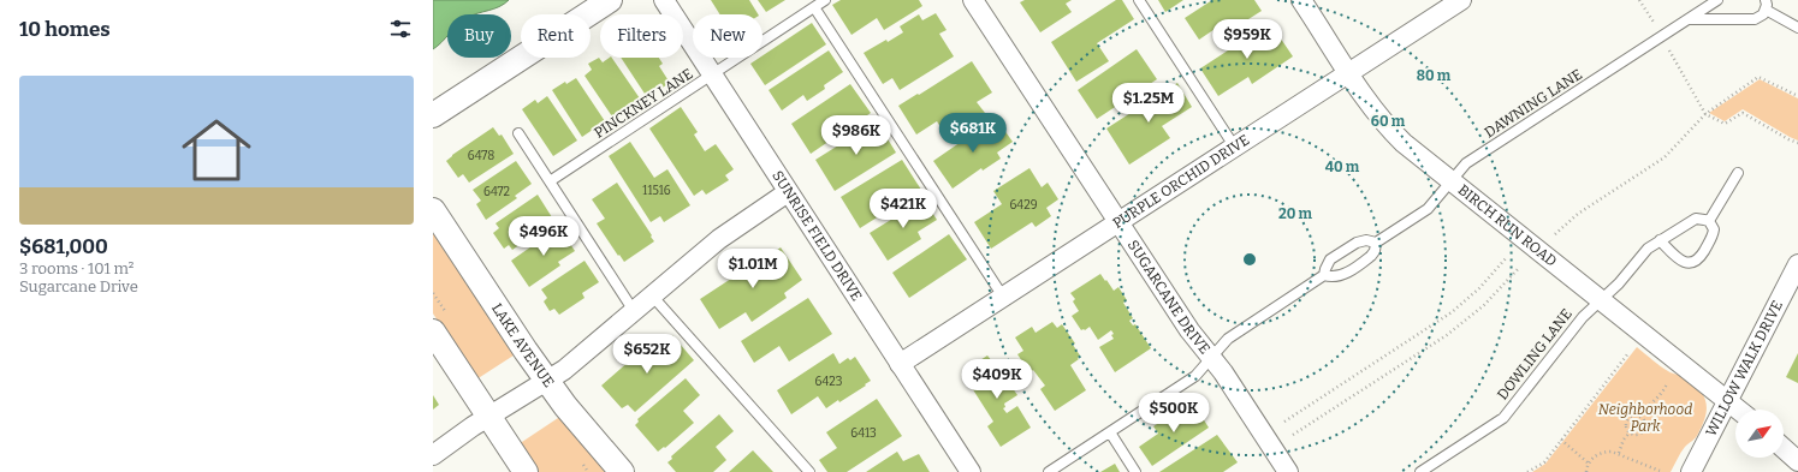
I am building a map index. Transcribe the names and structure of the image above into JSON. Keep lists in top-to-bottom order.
{
  "streets": {
    "street": [
      "PURPLE ORCHID DRIVE",
      "BIRCH RUN ROAD",
      "SUNRISE FIELD DRIVE",
      "SUGARCANE DRIVE",
      "LAKE AVENUE",
      "WILLOW WALK DRIVE"
    ],
    "lane": ["PINCKNEY LANE", "DAWNING LANE", "DOWLING LANE"]
  },
  "crossings": [
    ["PINCKNEY LANE", "SUNRISE FIELD DRIVE"],
    ["DAWNING LANE", "BIRCH RUN ROAD"],
    ["DAWNING LANE", "SUGARCANE DRIVE"],
    ["PURPLE ORCHID DRIVE", "BIRCH RUN ROAD"],
    ["PURPLE ORCHID DRIVE", "SUNRISE FIELD DRIVE"],
    ["PURPLE ORCHID DRIVE", "SUGARCANE DRIVE"],
    ["BIRCH RUN ROAD", "DOWLING LANE"],
    ["BIRCH RUN ROAD", "WILLOW WALK DRIVE"]
  ],
  "parks": ["Neighborhood Park"],
  "house_numbers": [
    "6478",
    "11516",
    "6472",
    "6429",
    "6423",
    "6413"
  ],
  "north": "top right",
  "page": {
    "heading": "10 homes",
    "chip": [
      "Buy",
      "Rent",
      "Filters",
      "New"
    ],
    "price": [
      "$959K",
      "$1.25M",
      "$681K",
      "$986K",
      "$421K",
      "$496K",
      "$1.01M",
      "$652K",
      "$409K",
      "$500K"
    ],
    "list": [
      {
        "name": "$681,000",
        "note": "3 rooms · 101 m² · Sugarcane Drive"
      }
    ]
  },
  "rings": [
    "80 m",
    "60 m",
    "40 m",
    "20 m"
  ]
}
